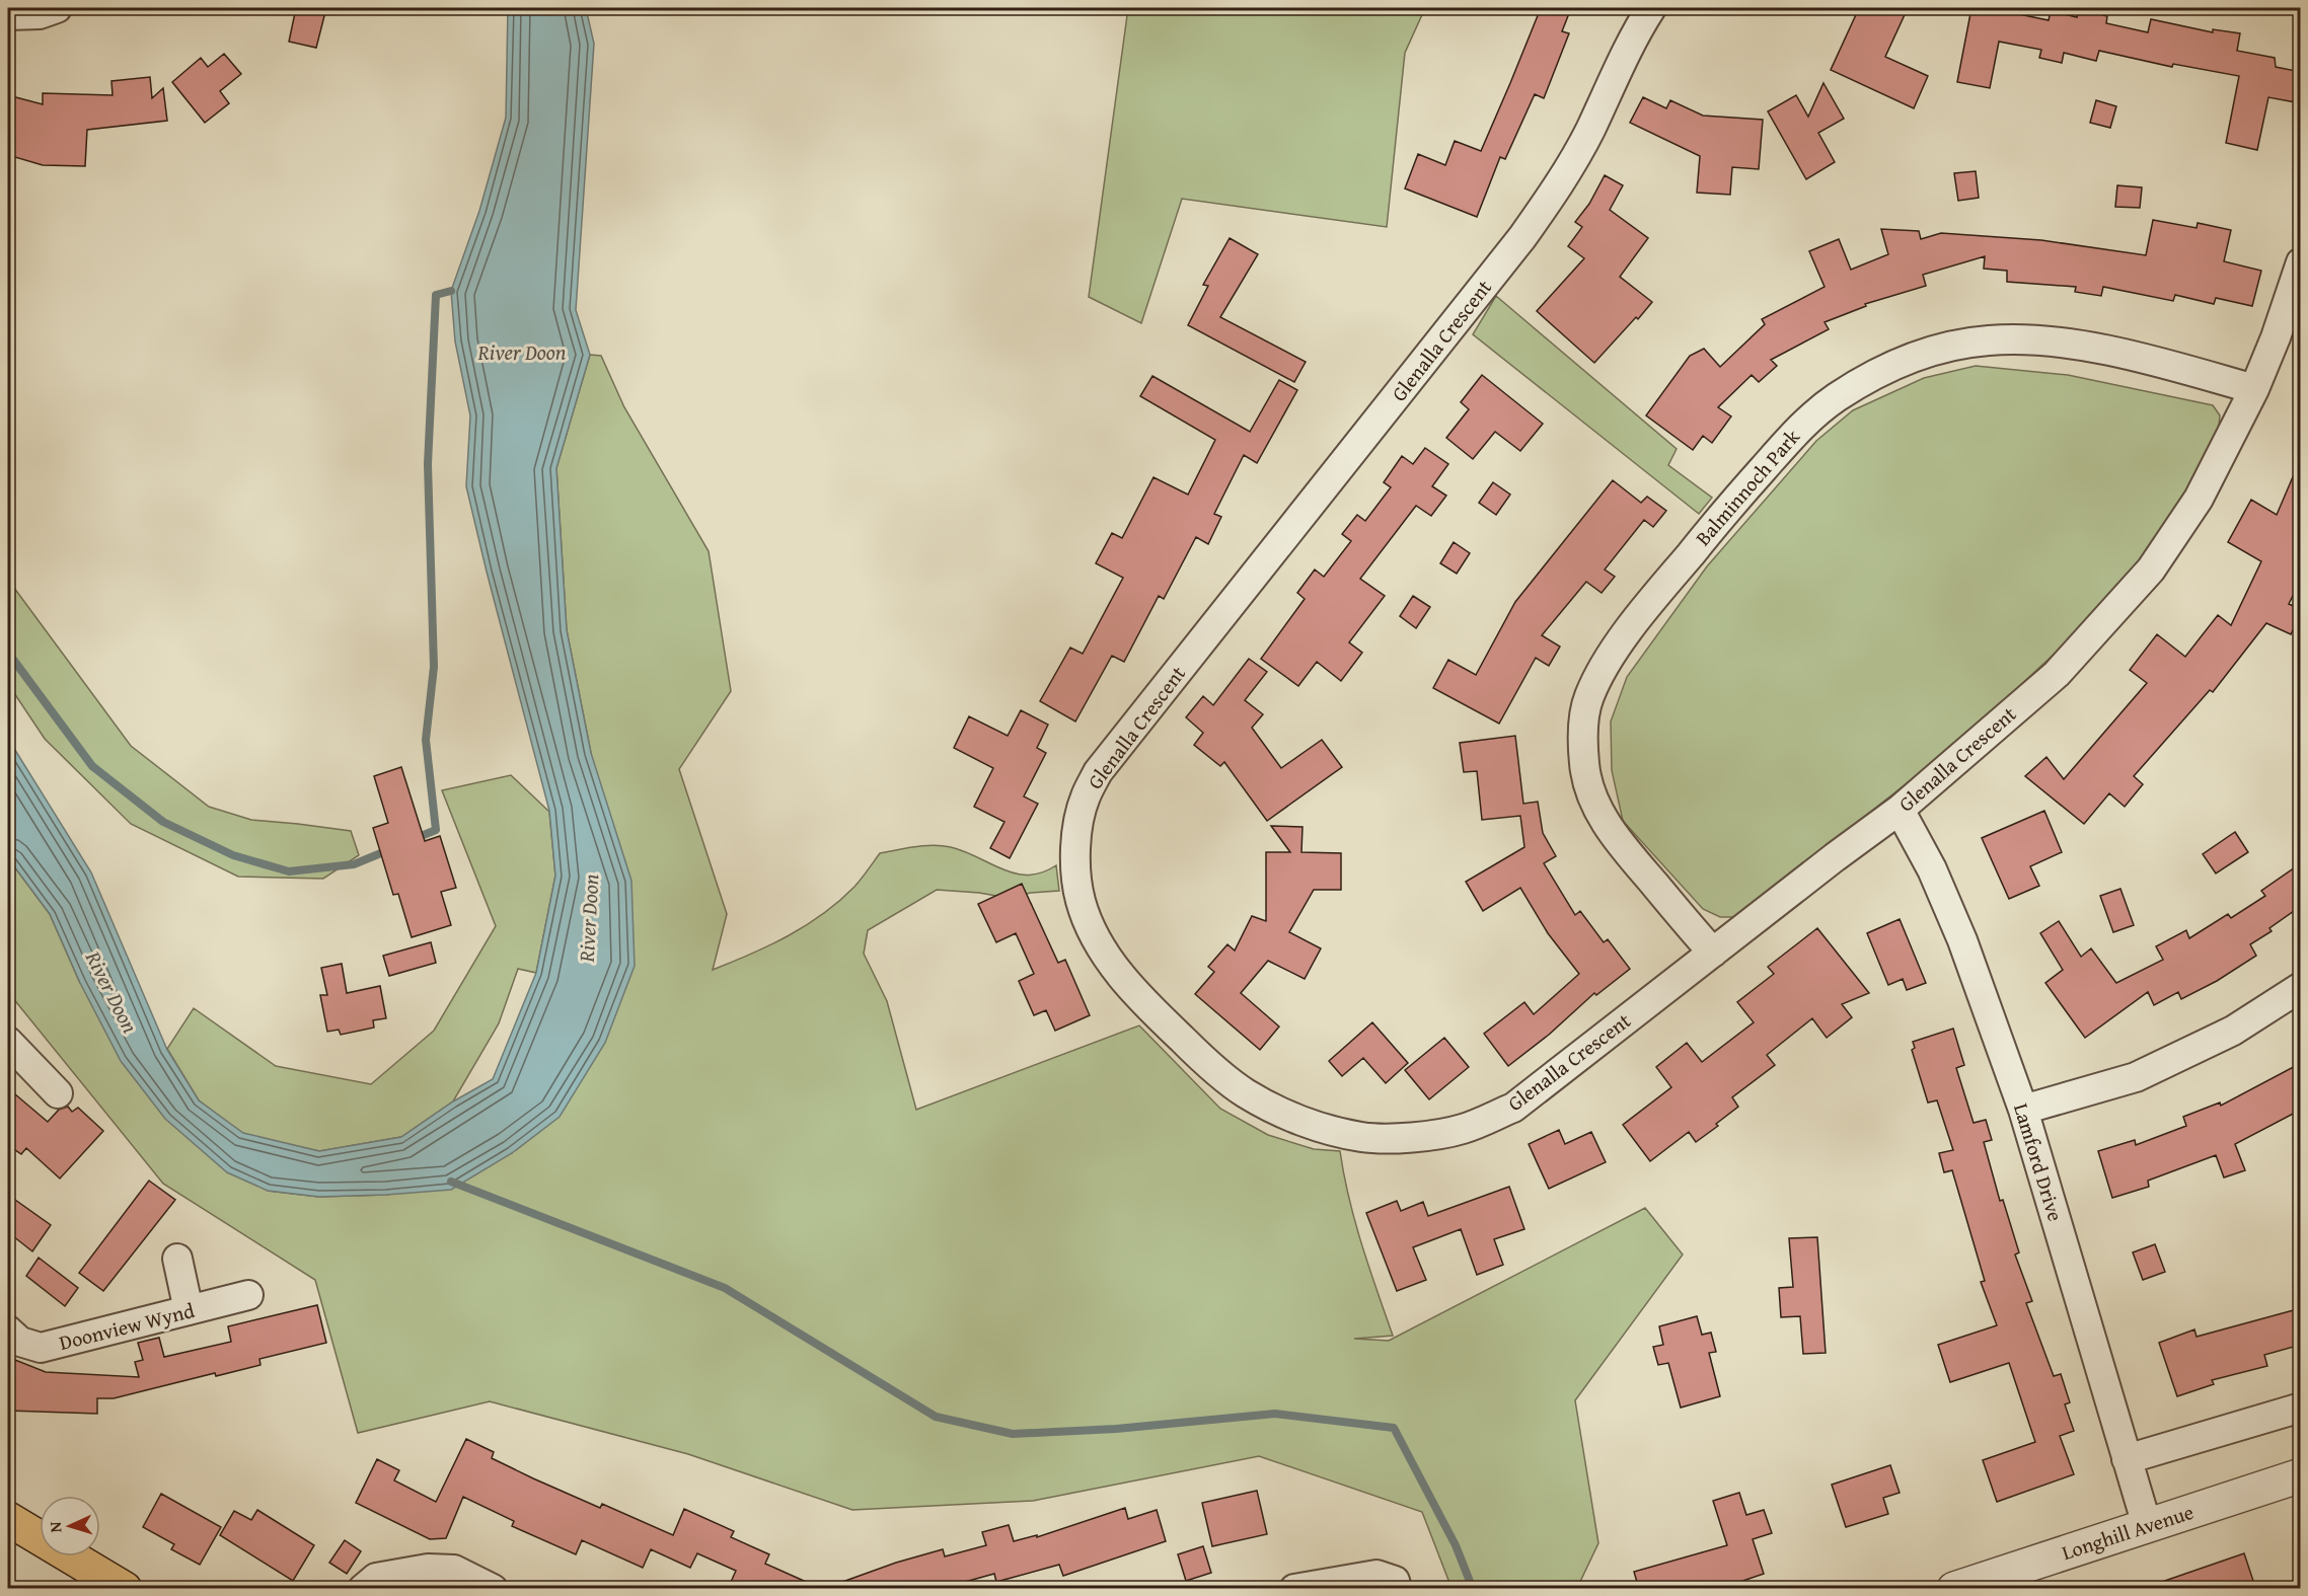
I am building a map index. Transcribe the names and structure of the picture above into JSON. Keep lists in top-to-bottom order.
{
  "streets": {
    "street": [
      "Glenalla Crescent",
      "Balminnoch Park",
      "Lamford Drive",
      "Doonview Wynd",
      "Longhill Avenue"
    ]
  },
  "crossings": [
    ["Glenalla Crescent", "Balminnoch Park"],
    ["Glenalla Crescent", "Lamford Drive"],
    ["Lamford Drive", "Longhill Avenue"]
  ],
  "water": ["River Doon"],
  "north": "left"
}
